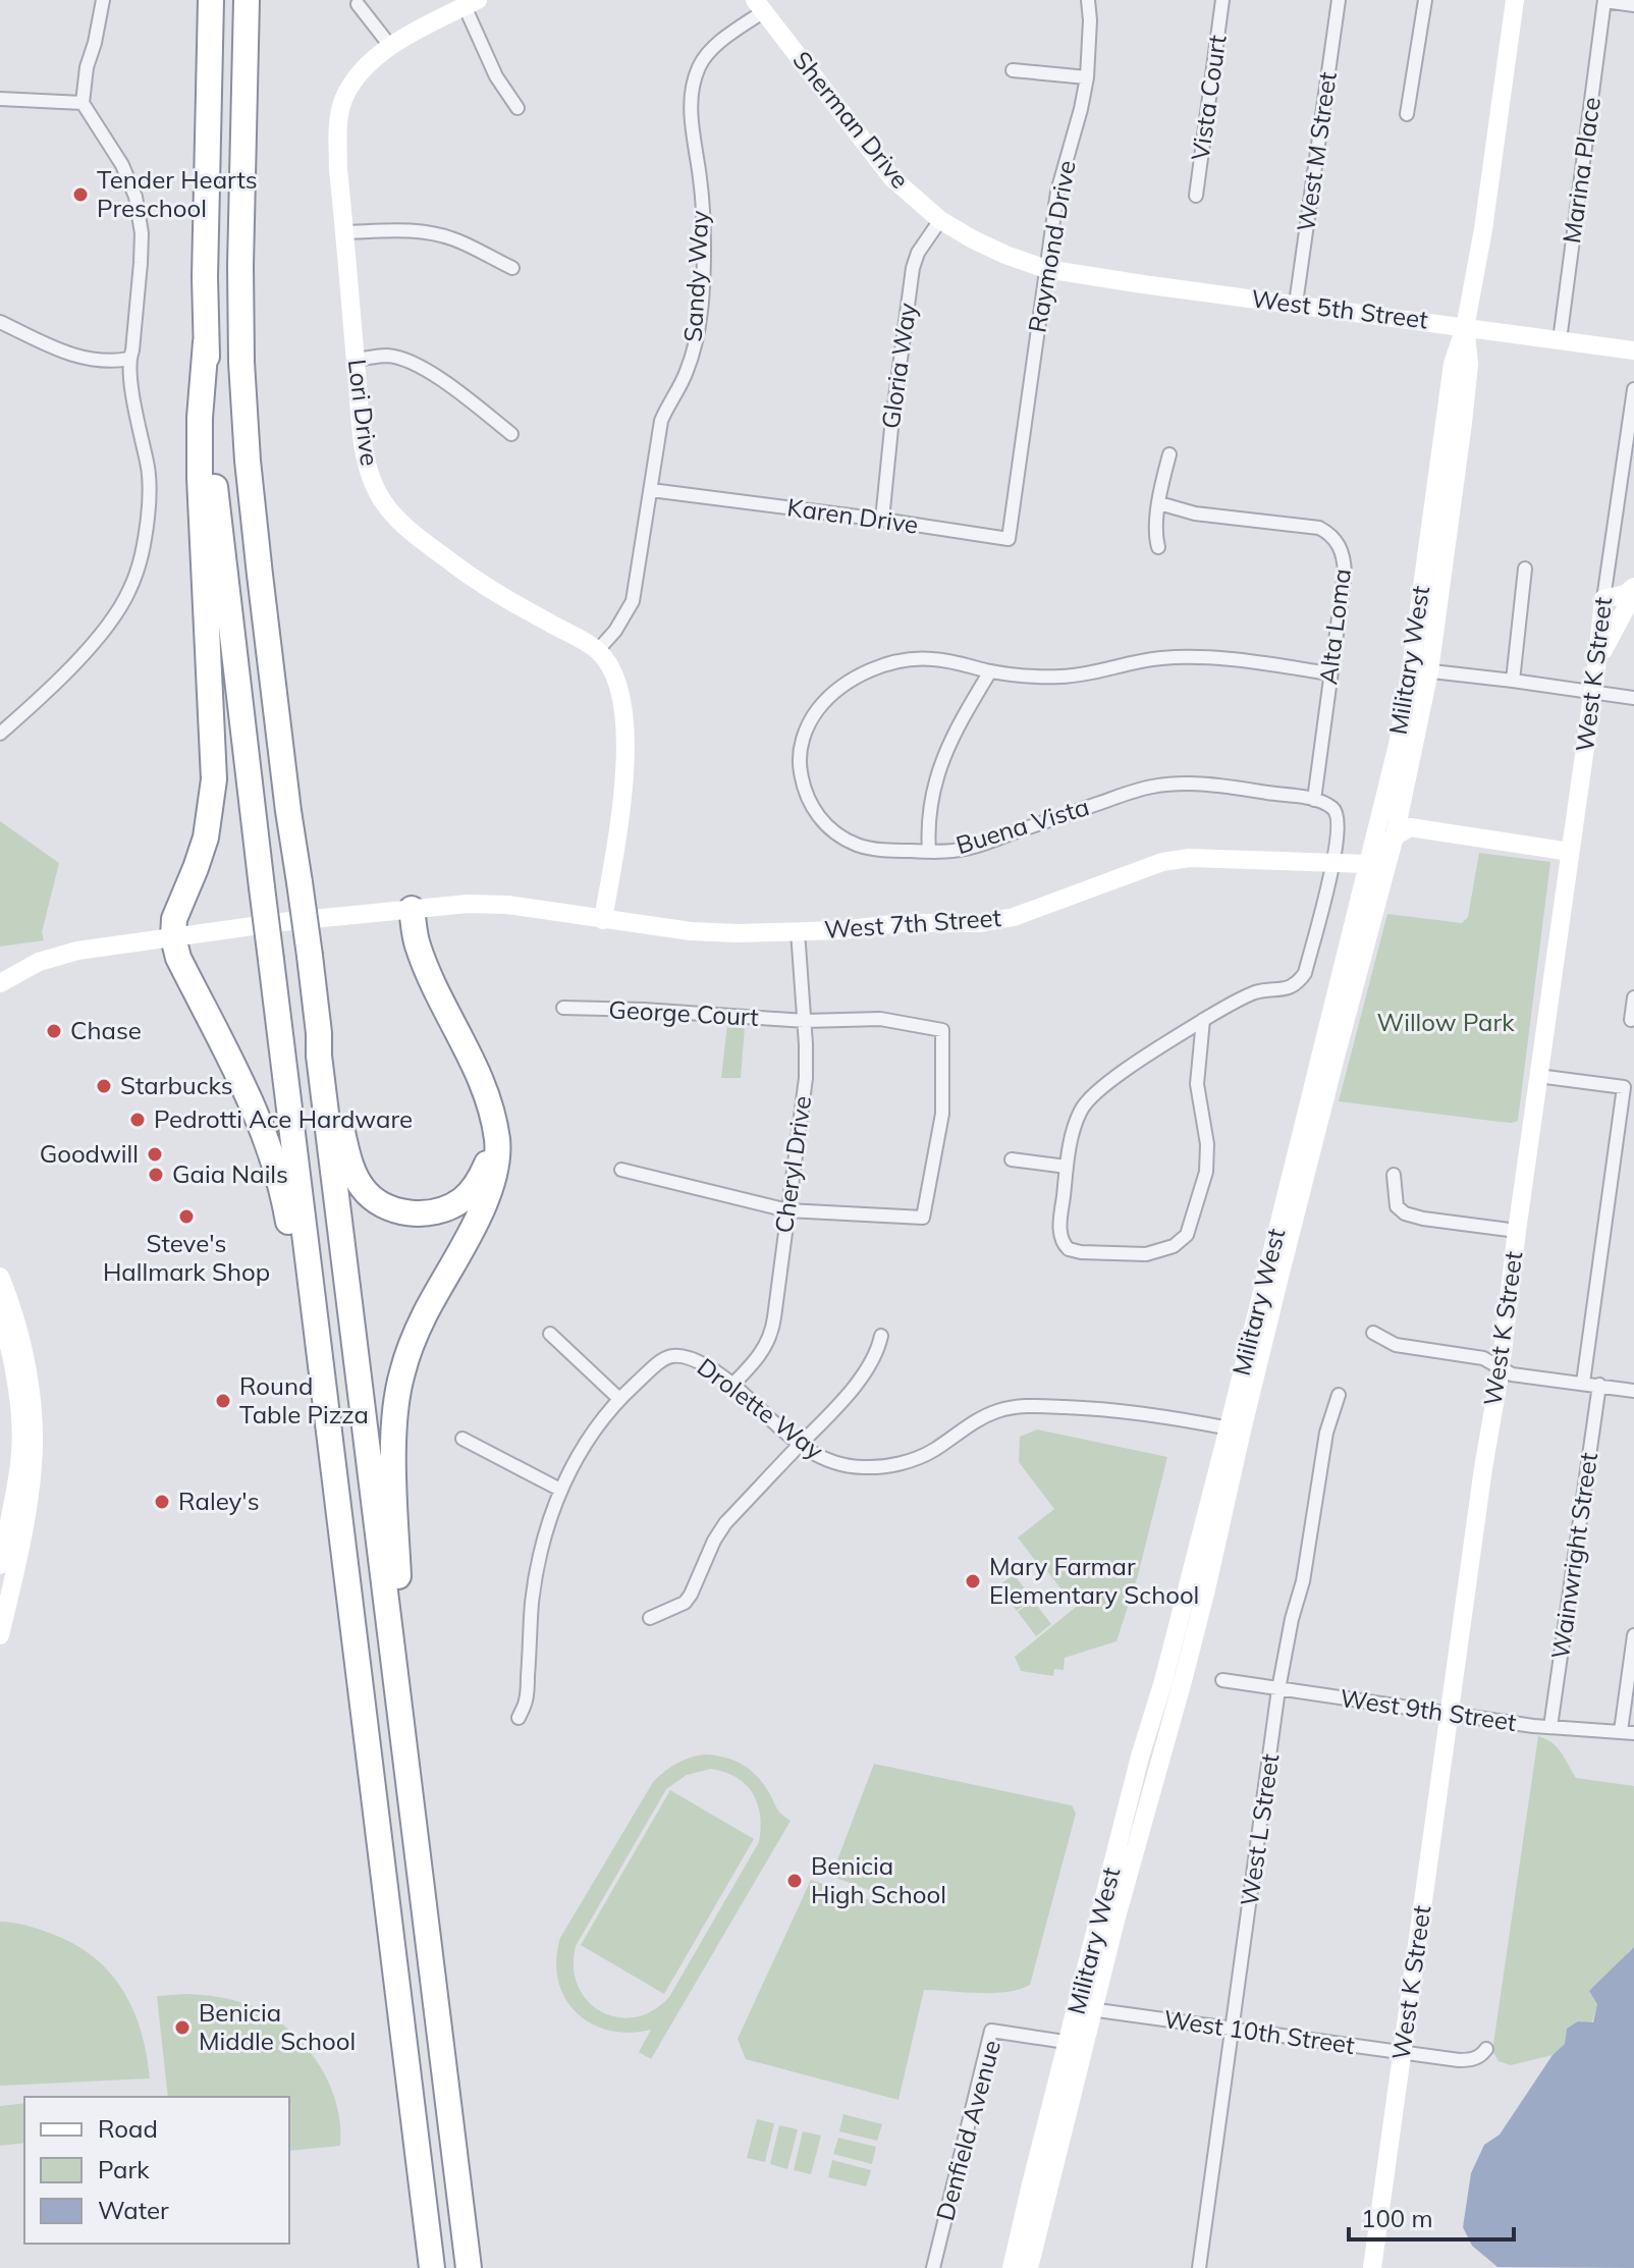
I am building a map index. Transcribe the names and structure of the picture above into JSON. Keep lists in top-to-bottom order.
{
  "streets": {
    "street": [
      "Vista Court",
      "Sherman Drive",
      "West M Street",
      "Marina Place",
      "Raymond Drive",
      "Sandy Way",
      "West 5th Street",
      "Gloria Way",
      "Lori Drive",
      "Karen Drive",
      "Alta Loma",
      "Military West",
      "West K Street",
      "Buena Vista",
      "West 7th Street",
      "George Court",
      "Cheryl Drive",
      "Drolette Way",
      "Wainwright Street",
      "West 9th Street",
      "West L Street",
      "West 10th Street",
      "Denfield Avenue"
    ]
  },
  "crossings": [
    ["Sherman Drive", "Raymond Drive"],
    ["Sherman Drive", "Sandy Way"],
    ["Sherman Drive", "West 5th Street"],
    ["Sherman Drive", "Gloria Way"],
    ["West M Street", "West 5th Street"],
    ["Marina Place", "West 5th Street"],
    ["Raymond Drive", "West 5th Street"],
    ["Raymond Drive", "Karen Drive"],
    ["Sandy Way", "Lori Drive"],
    ["Sandy Way", "Karen Drive"],
    ["West 5th Street", "Military West"],
    ["Gloria Way", "Karen Drive"],
    ["Lori Drive", "West 7th Street"],
    ["Alta Loma", "Buena Vista"],
    ["Military West", "West 7th Street"],
    ["Military West", "Drolette Way"],
    ["Military West", "West 10th Street"],
    ["Military West", "Denfield Avenue"],
    ["West K Street", "West 9th Street"],
    ["West K Street", "West 10th Street"],
    ["West 7th Street", "Cheryl Drive"],
    ["George Court", "Cheryl Drive"],
    ["Cheryl Drive", "Drolette Way"],
    ["Wainwright Street", "West 9th Street"],
    ["West 9th Street", "West L Street"],
    ["West L Street", "West 10th Street"]
  ],
  "parks": ["Willow Park"],
  "places": [
    "Tender Hearts Preschool",
    "Chase",
    "Starbucks",
    "Pedrotti Ace Hardware",
    "Goodwill",
    "Gaia Nails",
    "Steve's Hallmark Shop",
    "Round Table Pizza",
    "Raley's",
    "Mary Farmar Elementary School",
    "Benicia High School",
    "Benicia Middle School"
  ],
  "legend": ["Road", "Park", "Water"],
  "scale_bar": "100 m"
}
